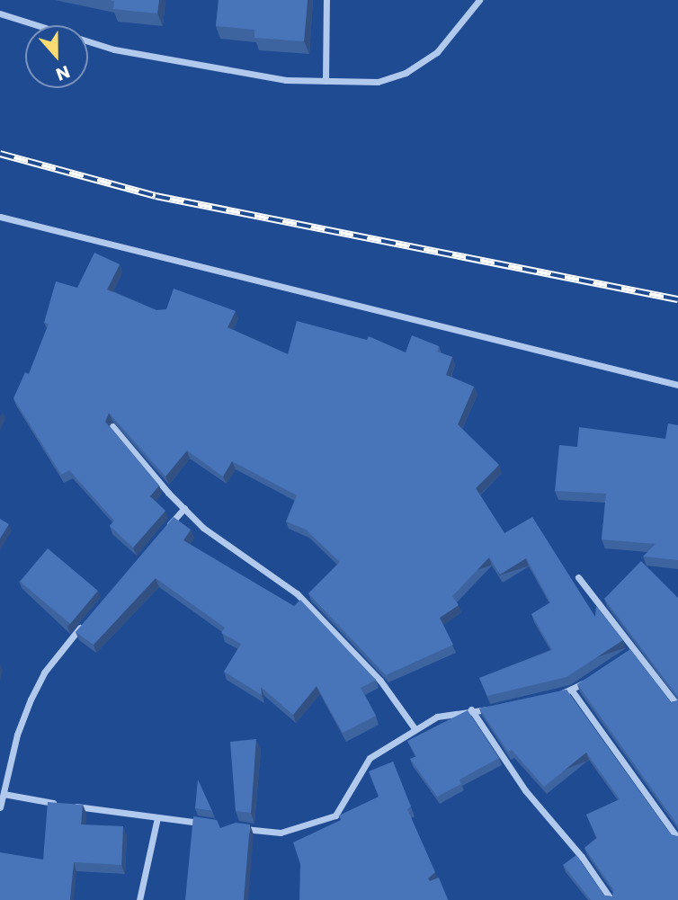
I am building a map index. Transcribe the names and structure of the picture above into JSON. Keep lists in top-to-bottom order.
{
  "north": "bottom"
}
